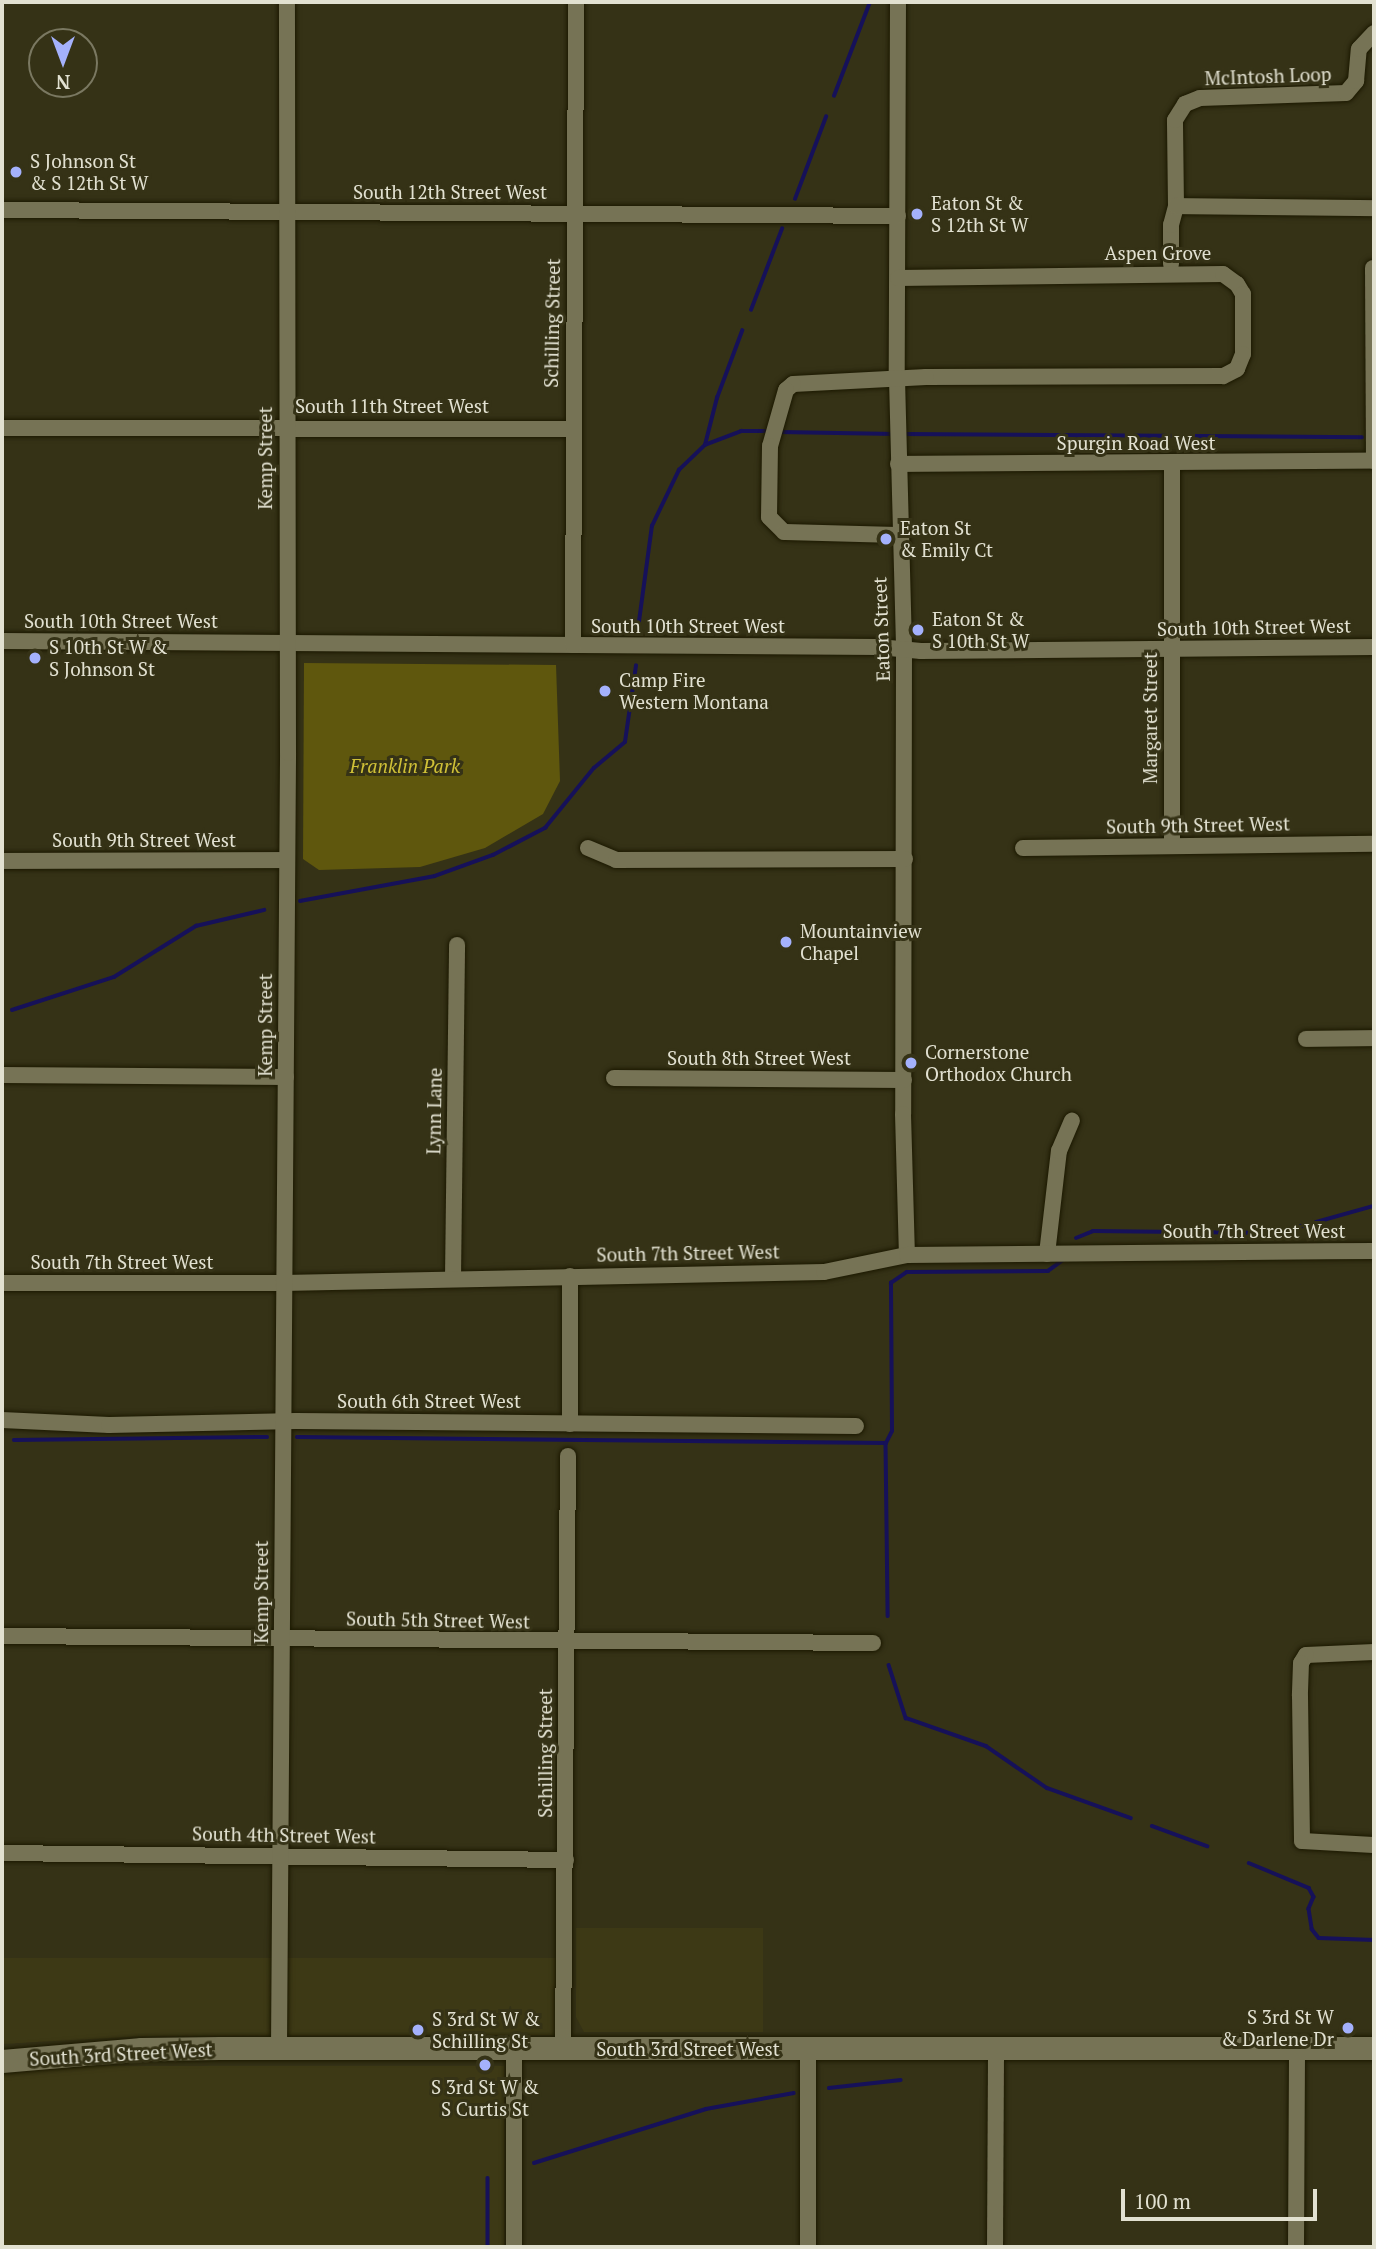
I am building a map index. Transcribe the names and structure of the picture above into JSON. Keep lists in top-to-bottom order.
{
  "streets": {
    "main road": ["South 3rd Street West"],
    "street": [
      "McIntosh Loop",
      "South 12th Street West",
      "Aspen Grove",
      "Schilling Street",
      "South 11th Street West",
      "Spurgin Road West",
      "Kemp Street",
      "South 10th Street West",
      "Eaton Street",
      "Margaret Street",
      "South 9th Street West",
      "South 8th Street West",
      "Lynn Lane",
      "South 7th Street West",
      "South 6th Street West",
      "South 5th Street West",
      "South 4th Street West"
    ]
  },
  "crossings": [
    ["South 12th Street West", "Schilling Street"],
    ["South 12th Street West", "Kemp Street"],
    ["South 12th Street West", "Eaton Street"],
    ["Aspen Grove", "Eaton Street"],
    ["Schilling Street", "South 11th Street West"],
    ["Schilling Street", "South 10th Street West"],
    ["Schilling Street", "South 5th Street West"],
    ["Schilling Street", "South 4th Street West"],
    ["Schilling Street", "South 3rd Street West"],
    ["South 11th Street West", "Kemp Street"],
    ["Spurgin Road West", "Eaton Street"],
    ["Spurgin Road West", "Margaret Street"],
    ["Kemp Street", "South 10th Street West"],
    ["Kemp Street", "South 9th Street West"],
    ["Kemp Street", "South 7th Street West"],
    ["Kemp Street", "South 6th Street West"],
    ["Kemp Street", "South 5th Street West"],
    ["Kemp Street", "South 4th Street West"],
    ["Kemp Street", "South 3rd Street West"],
    ["South 10th Street West", "Eaton Street"],
    ["South 10th Street West", "Margaret Street"],
    ["Eaton Street", "South 8th Street West"],
    ["Eaton Street", "South 7th Street West"],
    ["Margaret Street", "South 9th Street West"],
    ["Lynn Lane", "South 7th Street West"]
  ],
  "parks": ["Franklin Park"],
  "places": [
    "S Johnson St & S 12th St W",
    "Eaton St & S 12th St W",
    "Eaton St & Emily Ct",
    "Eaton St & S 10th St W",
    "S 10th St W & S Johnson St",
    "Camp Fire Western Montana",
    "Mountainview Chapel",
    "Cornerstone Orthodox Church",
    "S 3rd St W & Darlene Dr",
    "S 3rd St W & Schilling St",
    "S 3rd St W & S Curtis St"
  ],
  "scale_bar": "100 m",
  "north": "bottom"
}
